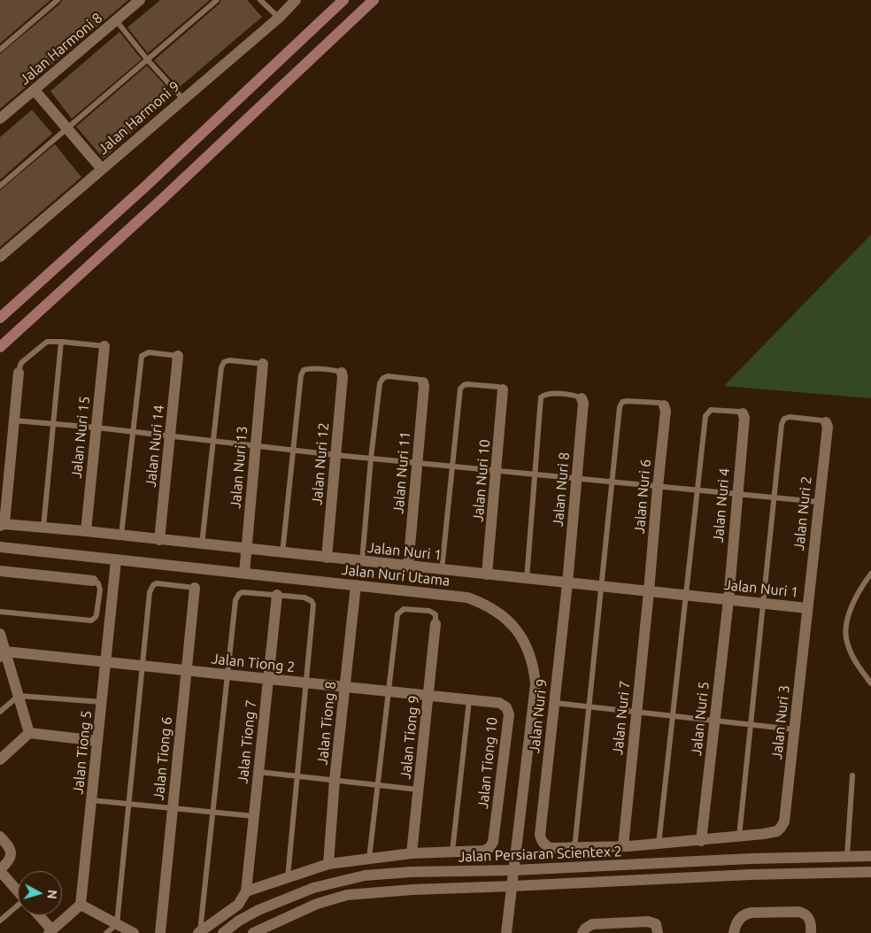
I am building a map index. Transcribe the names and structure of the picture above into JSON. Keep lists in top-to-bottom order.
{
  "streets": {
    "street": [
      "Jalan Harmoni 8",
      "Jalan Harmoni 9",
      "Jalan Nuri 15",
      "Jalan Nuri 14",
      "Jalan Nuri 12",
      "Jalan Nuri 13",
      "Jalan Nuri 11",
      "Jalan Nuri 10",
      "Jalan Nuri 8",
      "Jalan Nuri 6",
      "Jalan Nuri 4",
      "Jalan Nuri 2",
      "Jalan Nuri 1",
      "Jalan Nuri Utama",
      "Jalan Tiong 2",
      "Jalan Nuri 9",
      "Jalan Nuri 7",
      "Jalan Nuri 5",
      "Jalan Nuri 3",
      "Jalan Tiong 8",
      "Jalan Tiong 9",
      "Jalan Tiong 7",
      "Jalan Tiong 5",
      "Jalan Tiong 6",
      "Jalan Tiong 10",
      "Jalan Persiaran Scientex 2"
    ]
  },
  "crossings": [
    ["Jalan Nuri 15", "Jalan Nuri 1"],
    ["Jalan Nuri 14", "Jalan Nuri 1"],
    ["Jalan Nuri 12", "Jalan Nuri 1"],
    ["Jalan Nuri 13", "Jalan Nuri 1"],
    ["Jalan Nuri 13", "Jalan Nuri Utama"],
    ["Jalan Nuri 11", "Jalan Nuri 1"],
    ["Jalan Nuri 10", "Jalan Nuri 1"],
    ["Jalan Nuri 8", "Jalan Nuri 1"],
    ["Jalan Nuri 8", "Jalan Nuri 9"],
    ["Jalan Nuri 6", "Jalan Nuri 1"],
    ["Jalan Nuri 6", "Jalan Nuri 7"],
    ["Jalan Nuri 4", "Jalan Nuri 1"],
    ["Jalan Nuri 4", "Jalan Nuri 5"],
    ["Jalan Nuri 2", "Jalan Nuri 1"],
    ["Jalan Nuri 2", "Jalan Nuri 3"],
    ["Jalan Nuri 1", "Jalan Nuri 9"],
    ["Jalan Nuri 1", "Jalan Nuri 7"],
    ["Jalan Nuri 1", "Jalan Nuri 5"],
    ["Jalan Nuri 1", "Jalan Nuri 3"],
    ["Jalan Nuri Utama", "Jalan Tiong 8"],
    ["Jalan Nuri Utama", "Jalan Tiong 5"],
    ["Jalan Nuri Utama", "Jalan Persiaran Scientex 2"],
    ["Jalan Tiong 2", "Jalan Tiong 8"],
    ["Jalan Tiong 2", "Jalan Tiong 9"],
    ["Jalan Tiong 2", "Jalan Tiong 7"],
    ["Jalan Tiong 2", "Jalan Tiong 5"],
    ["Jalan Tiong 2", "Jalan Tiong 6"],
    ["Jalan Tiong 2", "Jalan Tiong 10"]
  ],
  "north": "right"
}
